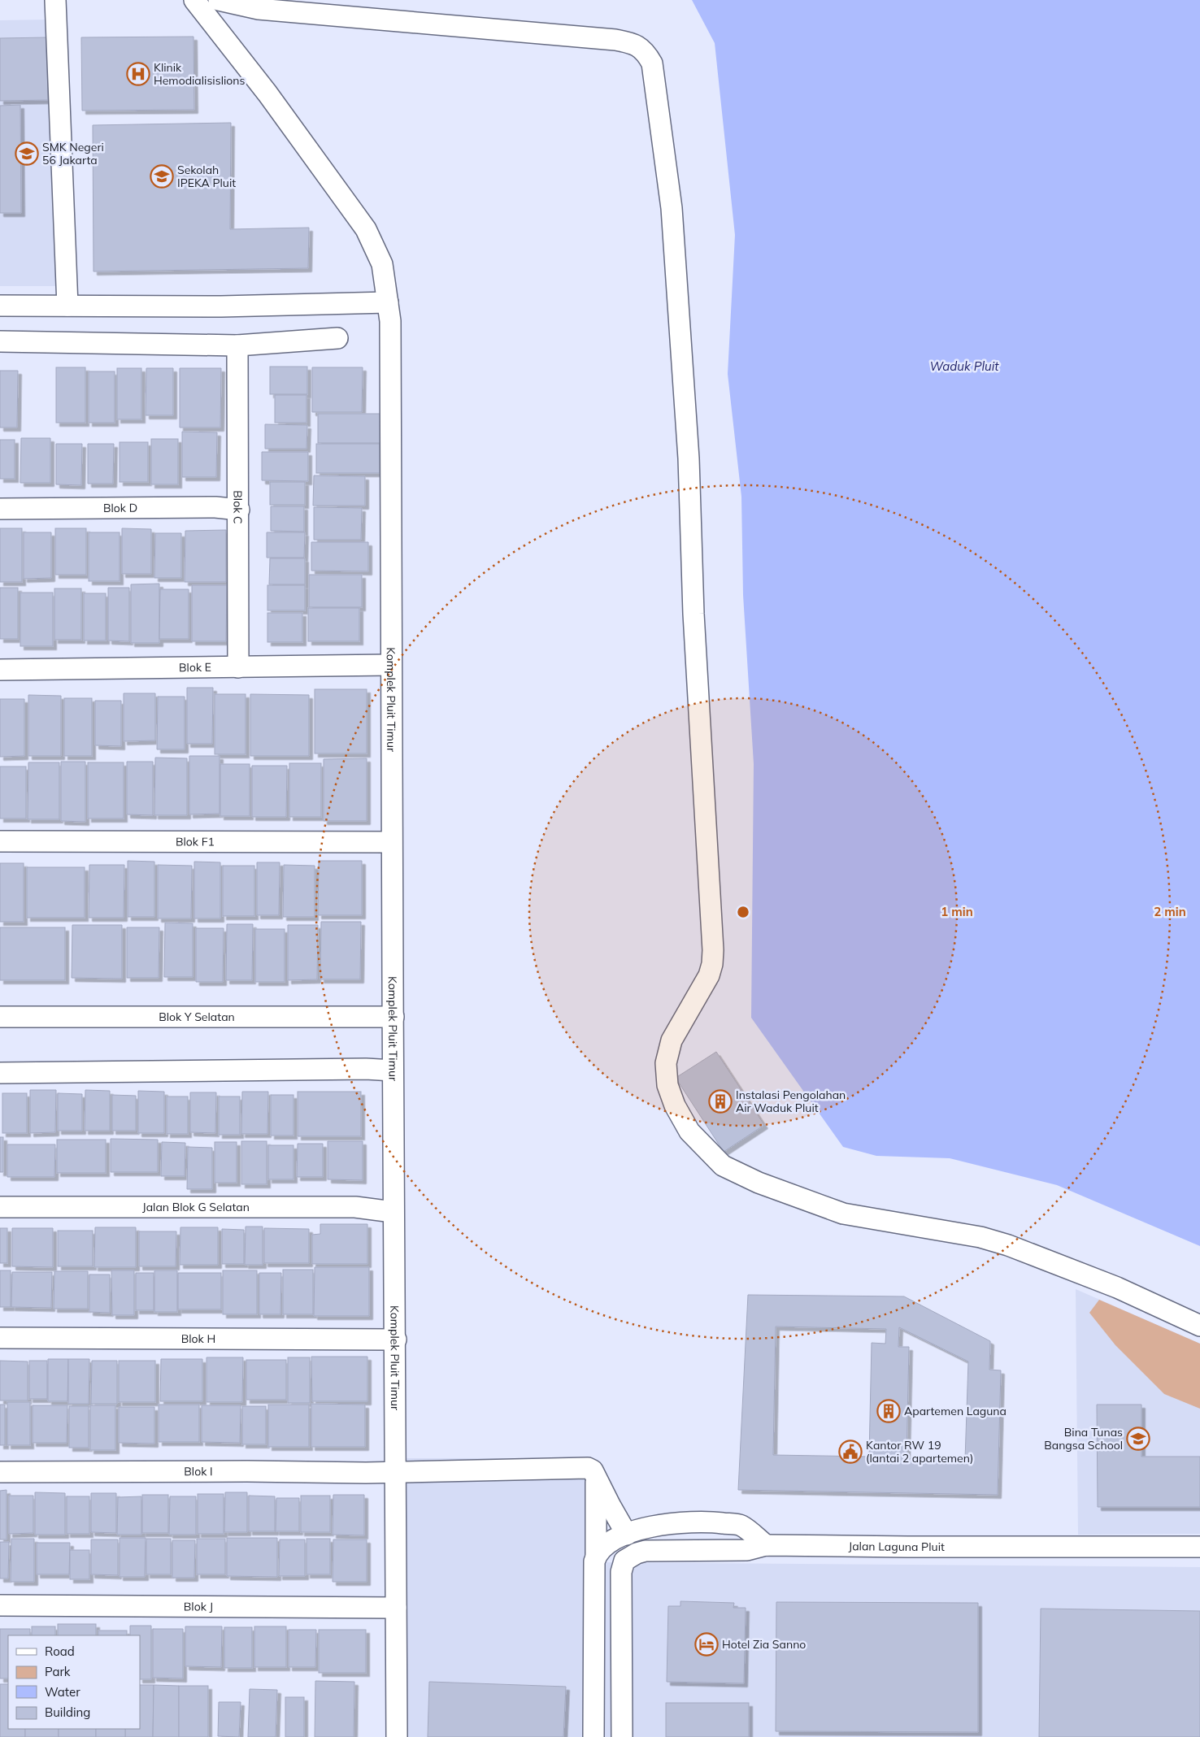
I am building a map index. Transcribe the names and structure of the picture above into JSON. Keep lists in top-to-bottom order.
{
  "streets": {
    "street": [
      "Blok C",
      "Blok D",
      "Blok E",
      "Komplek Pluit Timur",
      "Blok F1",
      "Blok Y Selatan",
      "Jalan Blok G Selatan",
      "Blok H",
      "Blok I",
      "Jalan Laguna Pluit",
      "Blok J"
    ]
  },
  "crossings": [
    ["Blok C", "Blok D"],
    ["Blok C", "Blok E"],
    ["Blok E", "Komplek Pluit Timur"],
    ["Komplek Pluit Timur", "Blok F1"],
    ["Komplek Pluit Timur", "Blok Y Selatan"],
    ["Komplek Pluit Timur", "Jalan Blok G Selatan"],
    ["Komplek Pluit Timur", "Blok H"],
    ["Komplek Pluit Timur", "Blok I"],
    ["Komplek Pluit Timur", "Blok J"]
  ],
  "water": ["Waduk Pluit"],
  "places": {
    "hospital": ["Klinik Hemodialisislions"],
    "school or university": ["SMK Negeri 56 Jakarta", "Sekolah IPEKA Pluit", "Bina Tunas Bangsa School"],
    "building": ["Instalasi Pengolahan Air Waduk Pluit", "Apartemen Laguna"],
    "public building": ["Kantor RW 19 (lantai 2 apartemen)"],
    "hotel": ["Hotel Zia Sanno"]
  },
  "legend": [
    "Road",
    "Park",
    "Water",
    "Building"
  ],
  "rings": ["1 min", "2 min"]
}
